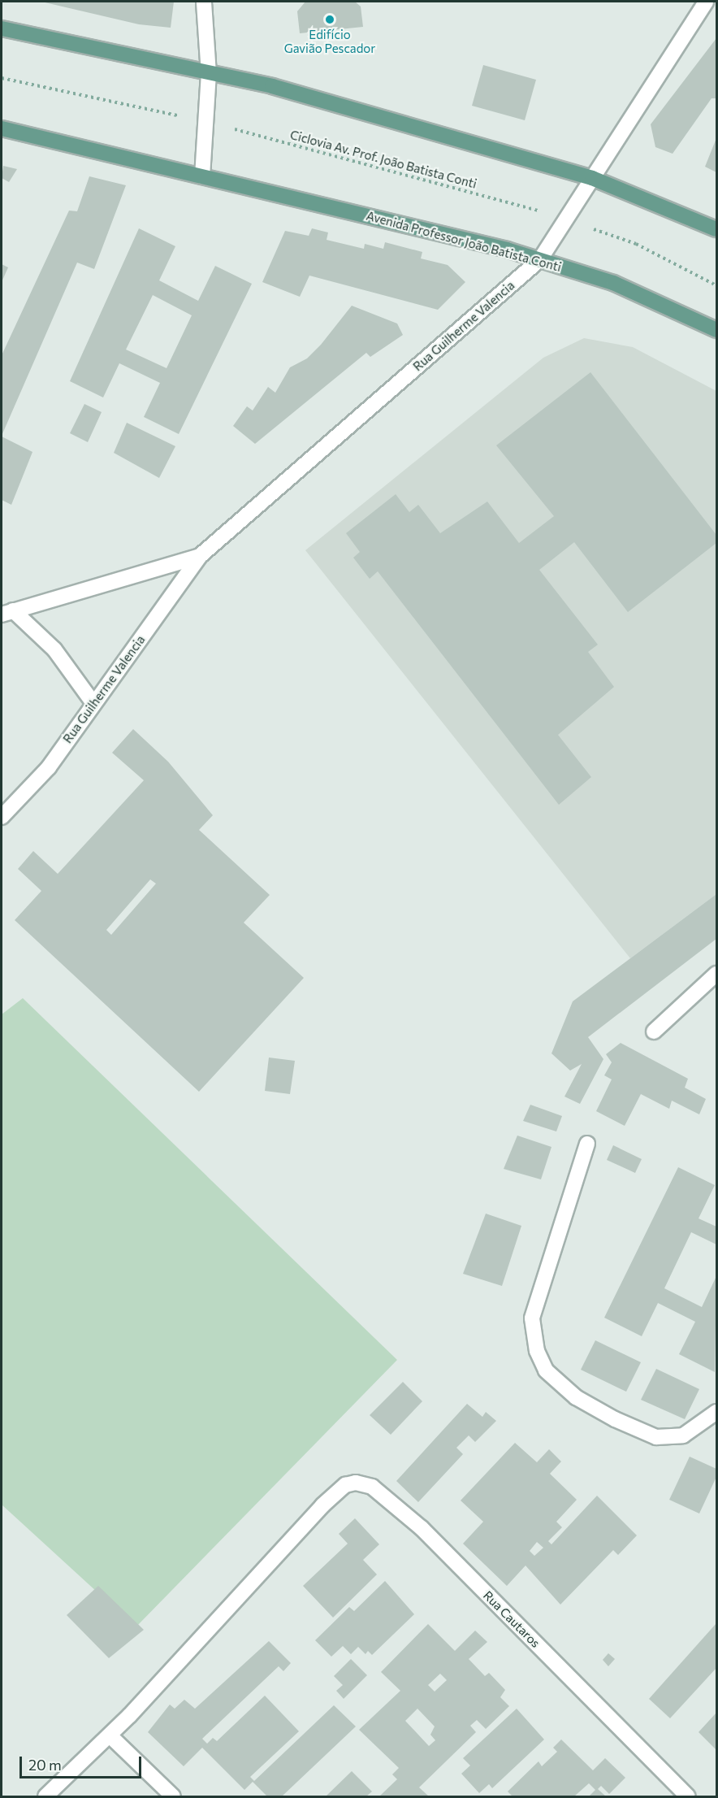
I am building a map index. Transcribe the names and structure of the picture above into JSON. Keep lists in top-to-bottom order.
{
  "streets": {
    "main road": ["Avenida Professor João Batista Conti"],
    "street": ["Rua Guilherme Valencia", "Rua Cautaros"],
    "path": ["Ciclovia Av. Prof. João Batista Conti"]
  },
  "crossings": [
    ["Avenida Professor João Batista Conti", "Rua Guilherme Valencia"]
  ],
  "places": ["Edifício Gavião Pescador"],
  "scale_bar": "20 m"
}
